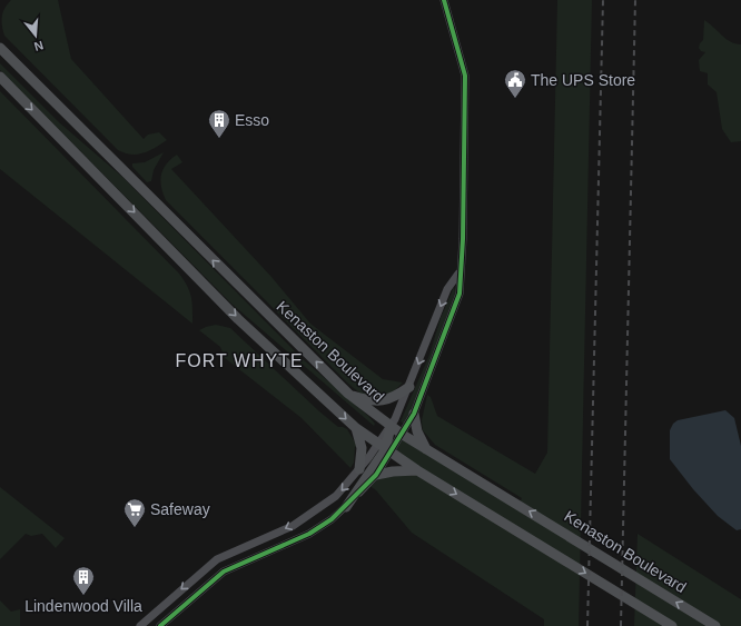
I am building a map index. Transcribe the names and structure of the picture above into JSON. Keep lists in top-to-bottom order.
{
  "streets": {
    "main road": ["Kenaston Boulevard"]
  },
  "districts": ["FORT WHYTE"],
  "places": {
    "public building": ["The UPS Store"],
    "building": ["Esso", "Lindenwood Villa"],
    "supermarket": ["Safeway"]
  },
  "north": "bottom"
}
